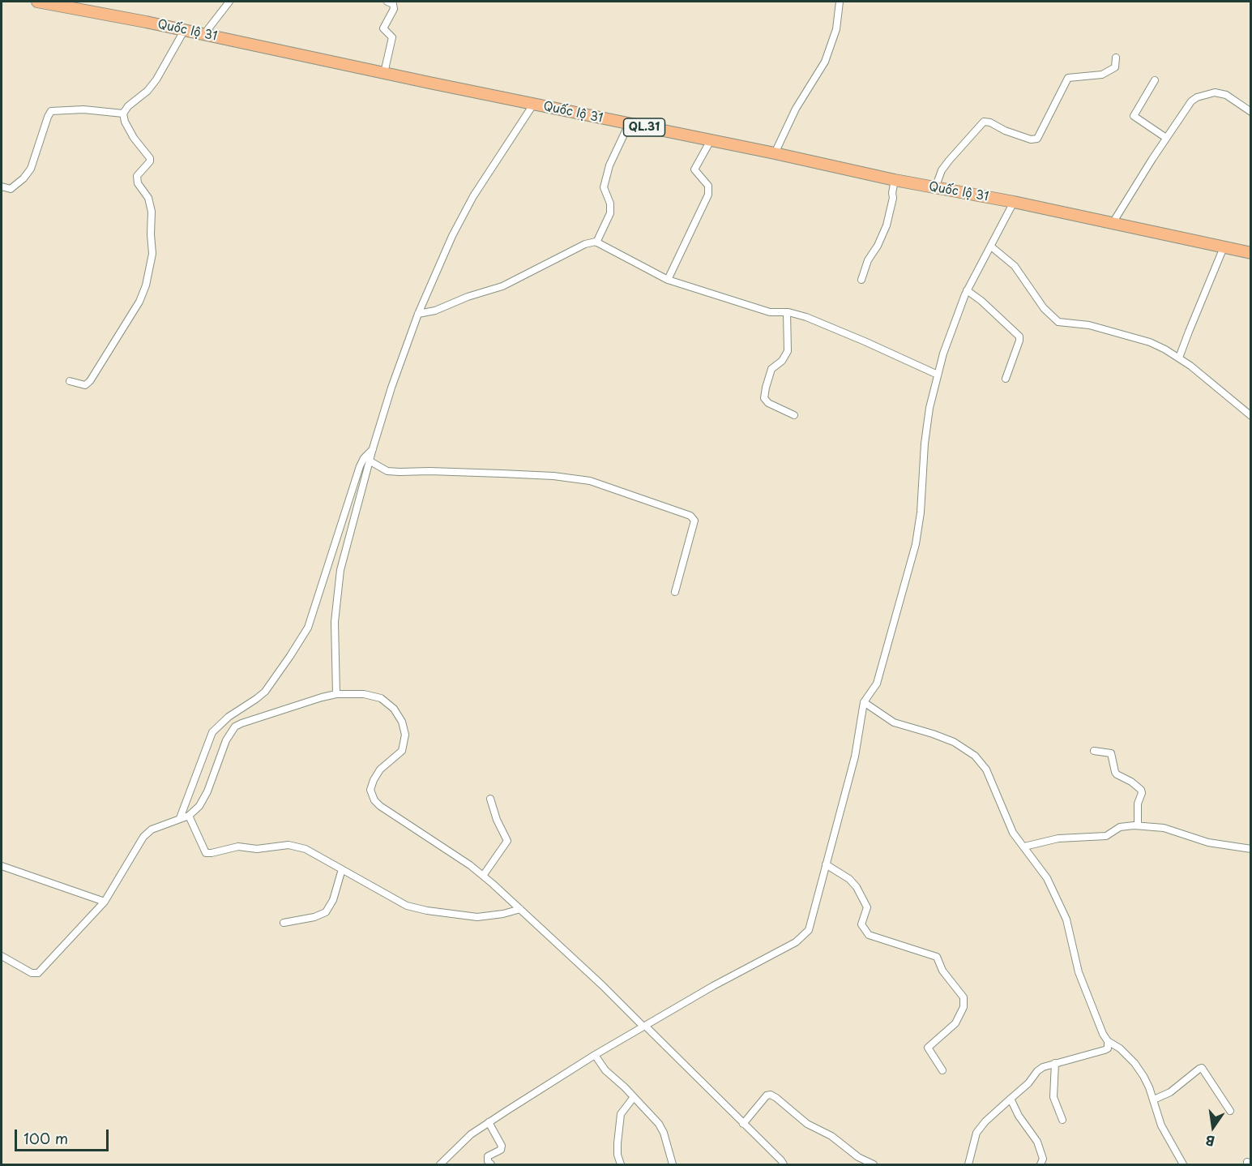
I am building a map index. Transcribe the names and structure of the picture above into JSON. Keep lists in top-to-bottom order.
{
  "streets": {
    "highway": ["Quốc lộ 31", "QL.31"]
  },
  "scale_bar": "100 m",
  "north": "bottom"
}
